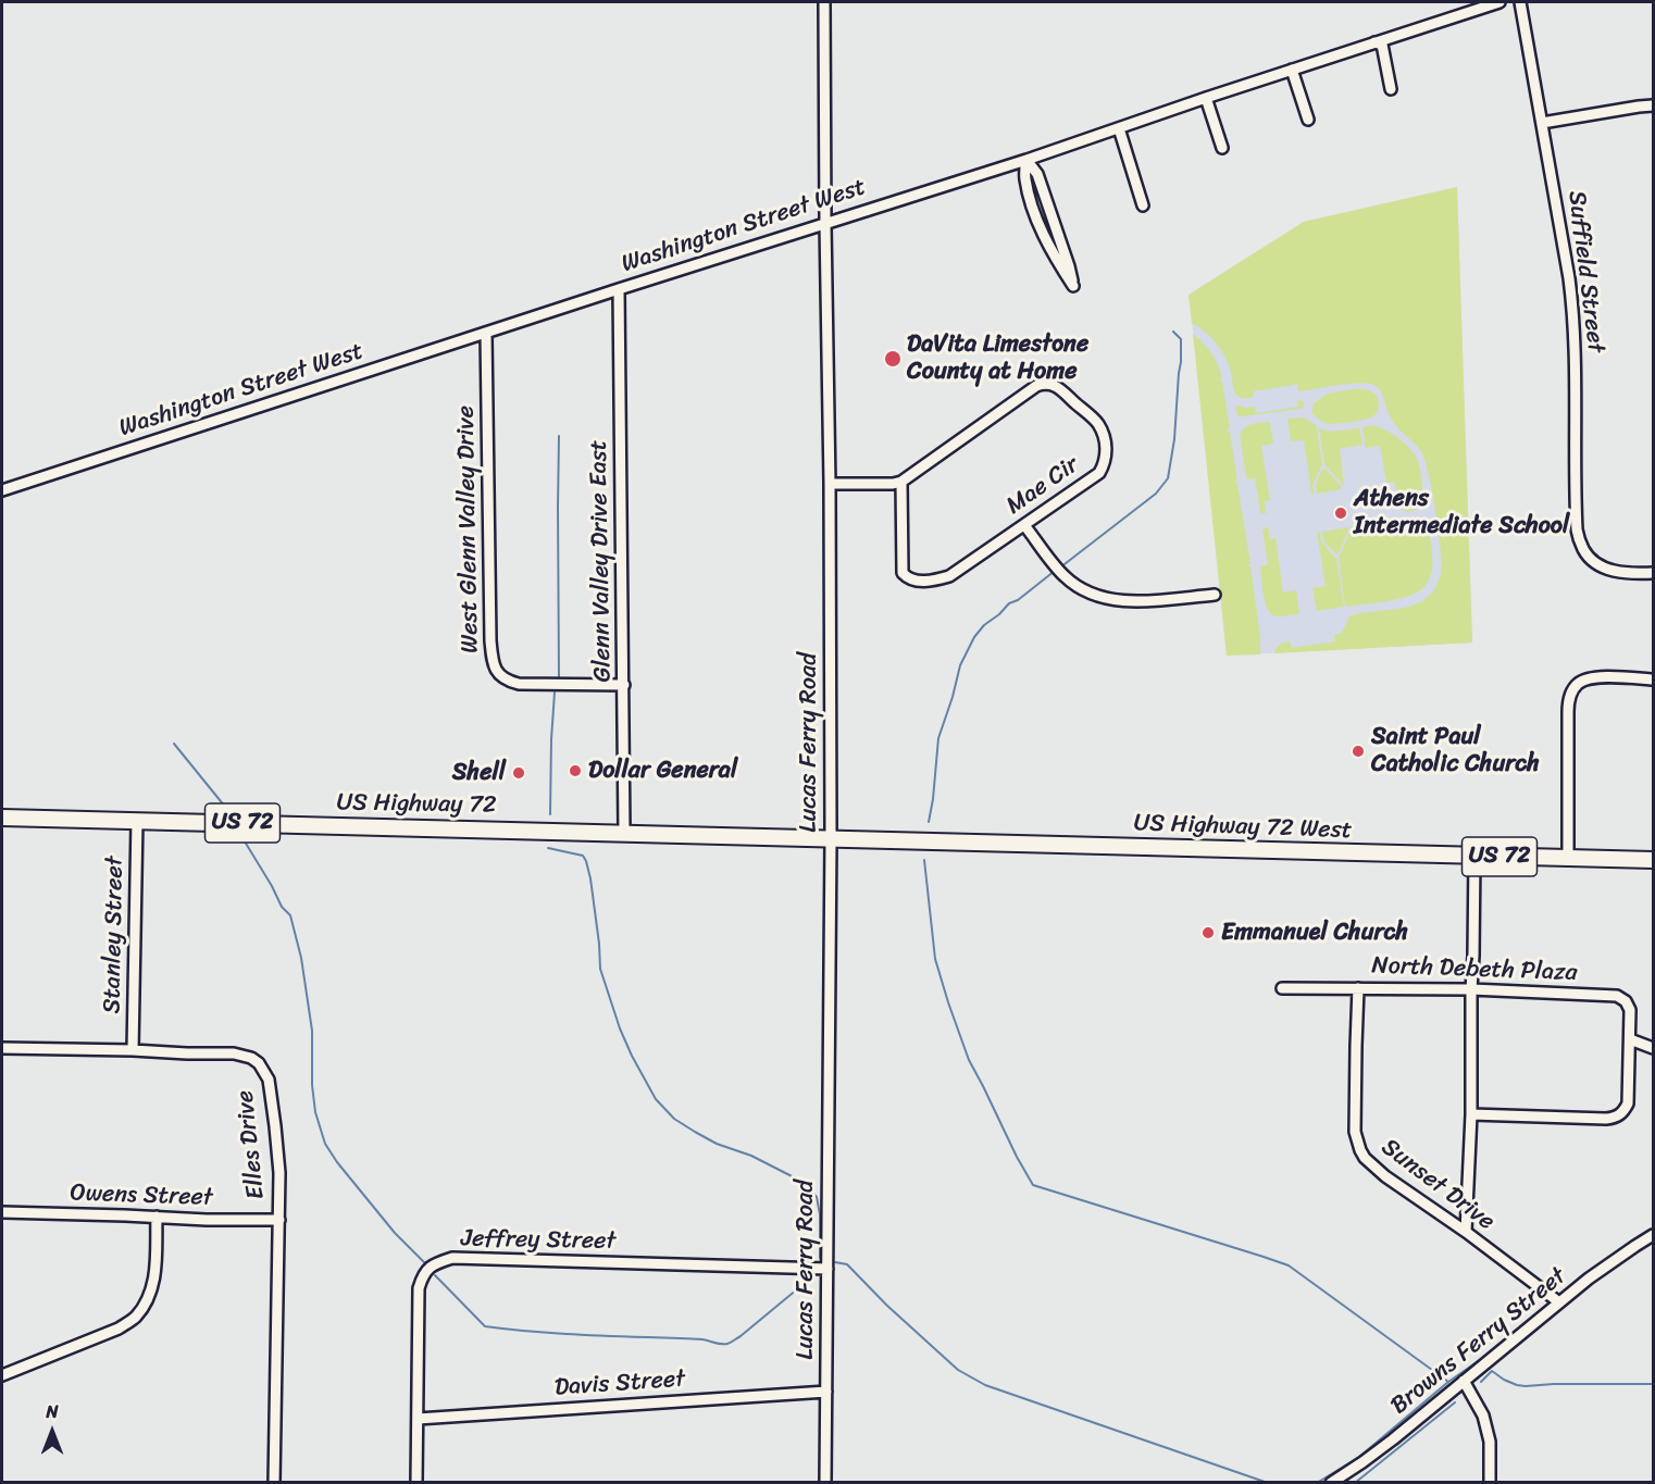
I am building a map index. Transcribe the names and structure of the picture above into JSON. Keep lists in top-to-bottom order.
{
  "streets": {
    "highway": ["US Highway 72", "US 72", "US Highway 72 West"],
    "street": [
      "Washington Street West",
      "Suffield Street",
      "Mae Cir",
      "West Glenn Valley Drive",
      "Glenn Valley Drive East",
      "Lucas Ferry Road",
      "Stanley Street",
      "North Debeth Plaza",
      "Elles Drive",
      "Sunset Drive",
      "Owens Street",
      "Jeffrey Street",
      "Browns Ferry Street",
      "Davis Street"
    ]
  },
  "crossings": [
    ["Washington Street West", "West Glenn Valley Drive"],
    ["Washington Street West", "Glenn Valley Drive East"],
    ["Washington Street West", "Lucas Ferry Road"],
    ["West Glenn Valley Drive", "Glenn Valley Drive East"],
    ["Glenn Valley Drive East", "US Highway 72"],
    ["Lucas Ferry Road", "US Highway 72"],
    ["Lucas Ferry Road", "US Highway 72 West"],
    ["Lucas Ferry Road", "Jeffrey Street"],
    ["Lucas Ferry Road", "Davis Street"],
    ["US Highway 72", "US Highway 72 West"],
    ["US Highway 72", "Stanley Street"],
    ["Stanley Street", "Elles Drive"],
    ["North Debeth Plaza", "Sunset Drive"],
    ["Elles Drive", "Owens Street"],
    ["Sunset Drive", "Browns Ferry Street"],
    ["Jeffrey Street", "Davis Street"]
  ],
  "places": [
    "DaVita Limestone County at Home",
    "Athens Intermediate School",
    "Saint Paul Catholic Church",
    "Dollar General",
    "Shell",
    "Emmanuel Church"
  ],
  "north": "top"
}
